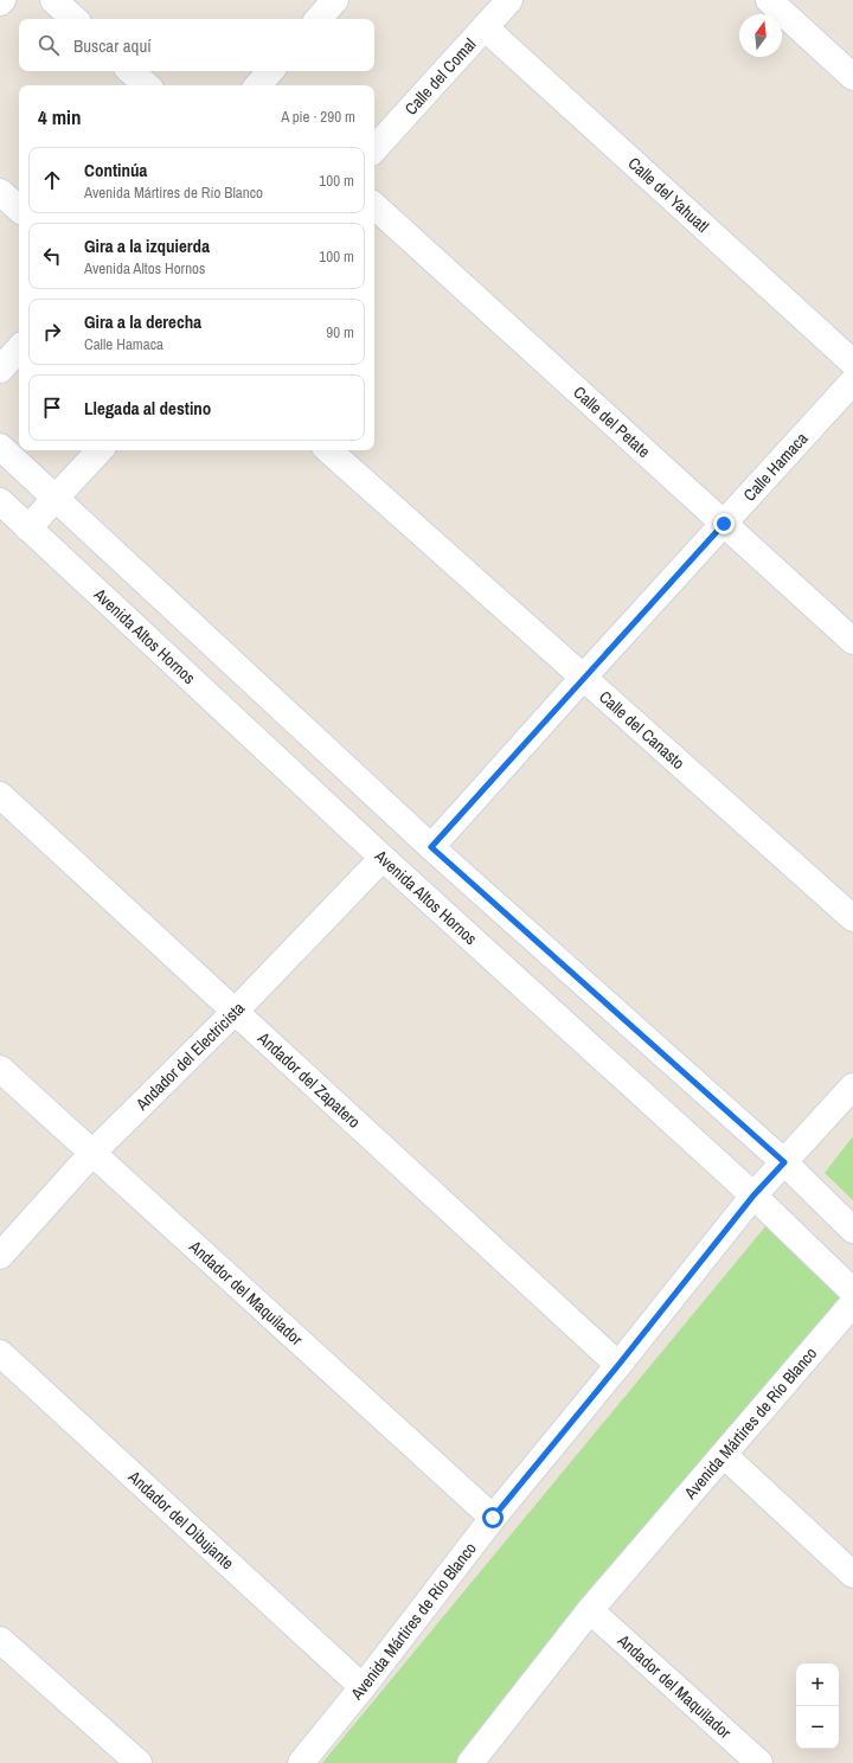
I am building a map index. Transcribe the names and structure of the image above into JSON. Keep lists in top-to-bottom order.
{
  "streets": {
    "street": [
      "Calle del Comal",
      "Calle del Yahuatl",
      "Calle del Petate",
      "Calle Hamaca",
      "Avenida Altos Hornos",
      "Calle del Canasto",
      "Andador del Electricista",
      "Andador del Zapatero",
      "Andador del Maquilador",
      "Avenida Mártires de Río Blanco",
      "Andador del Dibujante"
    ]
  },
  "crossings": [
    ["Calle del Comal", "Calle del Yahuatl"],
    ["Calle del Petate", "Calle Hamaca"],
    ["Calle Hamaca", "Calle del Canasto"],
    ["Avenida Altos Hornos", "Andador del Electricista"],
    ["Avenida Altos Hornos", "Avenida Mártires de Río Blanco"],
    ["Andador del Electricista", "Andador del Zapatero"],
    ["Andador del Electricista", "Andador del Maquilador"],
    ["Andador del Zapatero", "Avenida Mártires de Río Blanco"],
    ["Andador del Maquilador", "Avenida Mártires de Río Blanco"],
    ["Avenida Mártires de Río Blanco", "Andador del Dibujante"]
  ],
  "north": "top",
  "page": {
    "search": "Buscar aquí",
    "heading": ["4 min", "A pie · 290 m"],
    "list": [
      ["Continúa", "Avenida Mártires de Río Blanco", "100 m"],
      ["Gira a la izquierda", "Avenida Altos Hornos", "100 m"],
      ["Gira a la derecha", "Calle Hamaca", "90 m"],
      "Llegada al destino"
    ],
    "map_buttons": ["+", "−"]
  }
}
